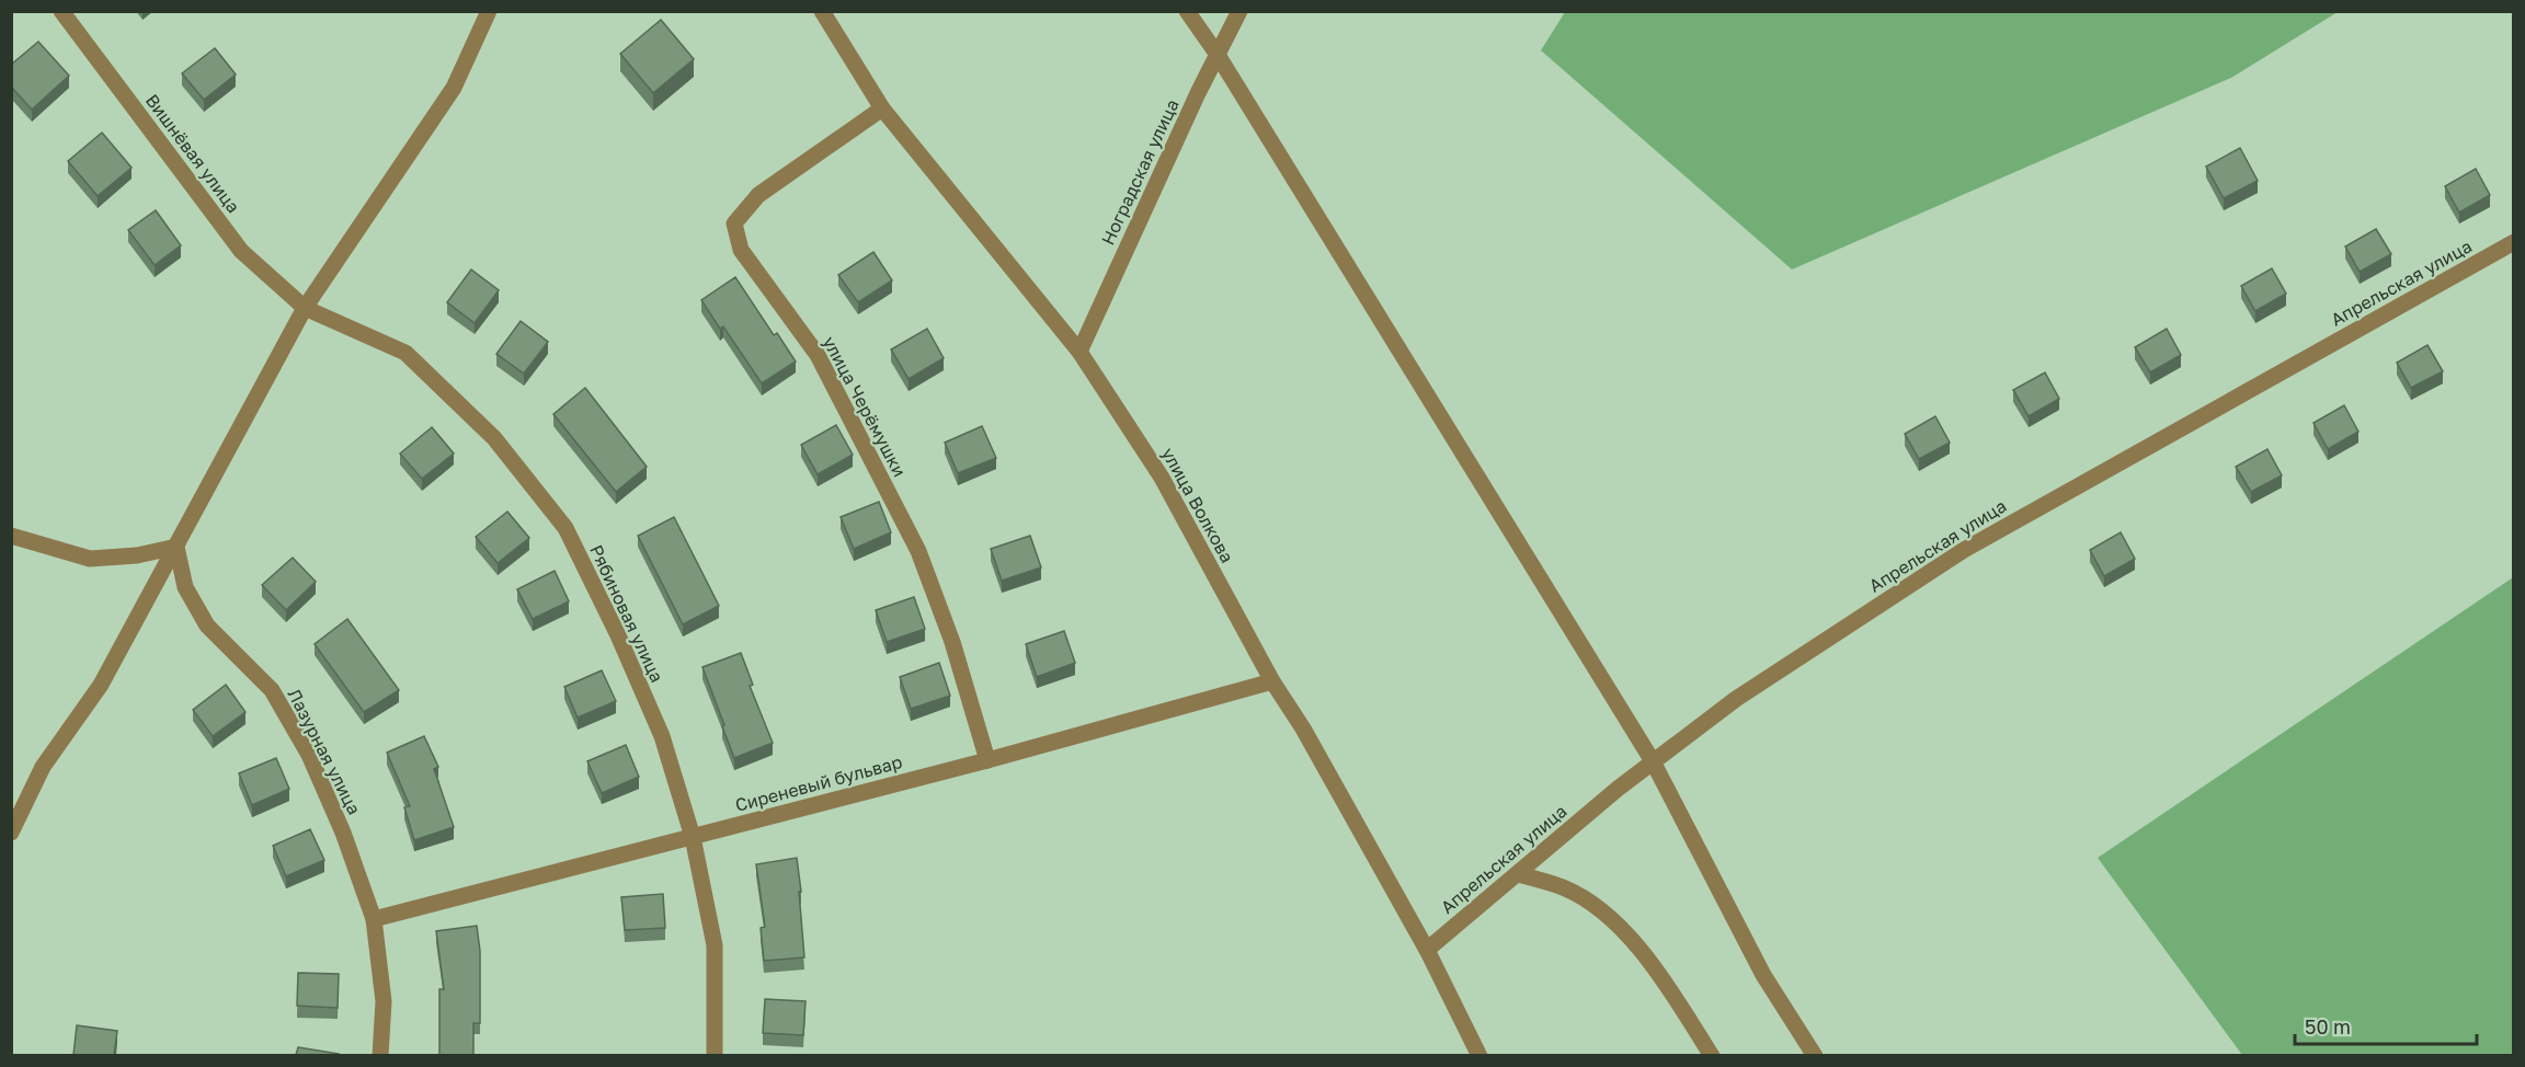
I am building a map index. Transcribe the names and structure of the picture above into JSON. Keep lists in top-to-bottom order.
{
  "streets": {
    "street": [
      "Вишнёвая улица",
      "Ноградская улица",
      "Апрельская улица",
      "улица Черёмушки",
      "улица Волкова",
      "Рябиновая улица",
      "Лазурная улица",
      "Сиреневый бульвар"
    ]
  },
  "crossings": [
    ["Вишнёвая улица", "Рябиновая улица"],
    ["Ноградская улица", "улица Волкова"],
    ["Апрельская улица", "улица Волкова"],
    ["улица Черёмушки", "улица Волкова"],
    ["улица Черёмушки", "Сиреневый бульвар"],
    ["улица Волкова", "Сиреневый бульвар"],
    ["Рябиновая улица", "Сиреневый бульвар"],
    ["Лазурная улица", "Сиреневый бульвар"]
  ],
  "scale_bar": "50 m"
}
